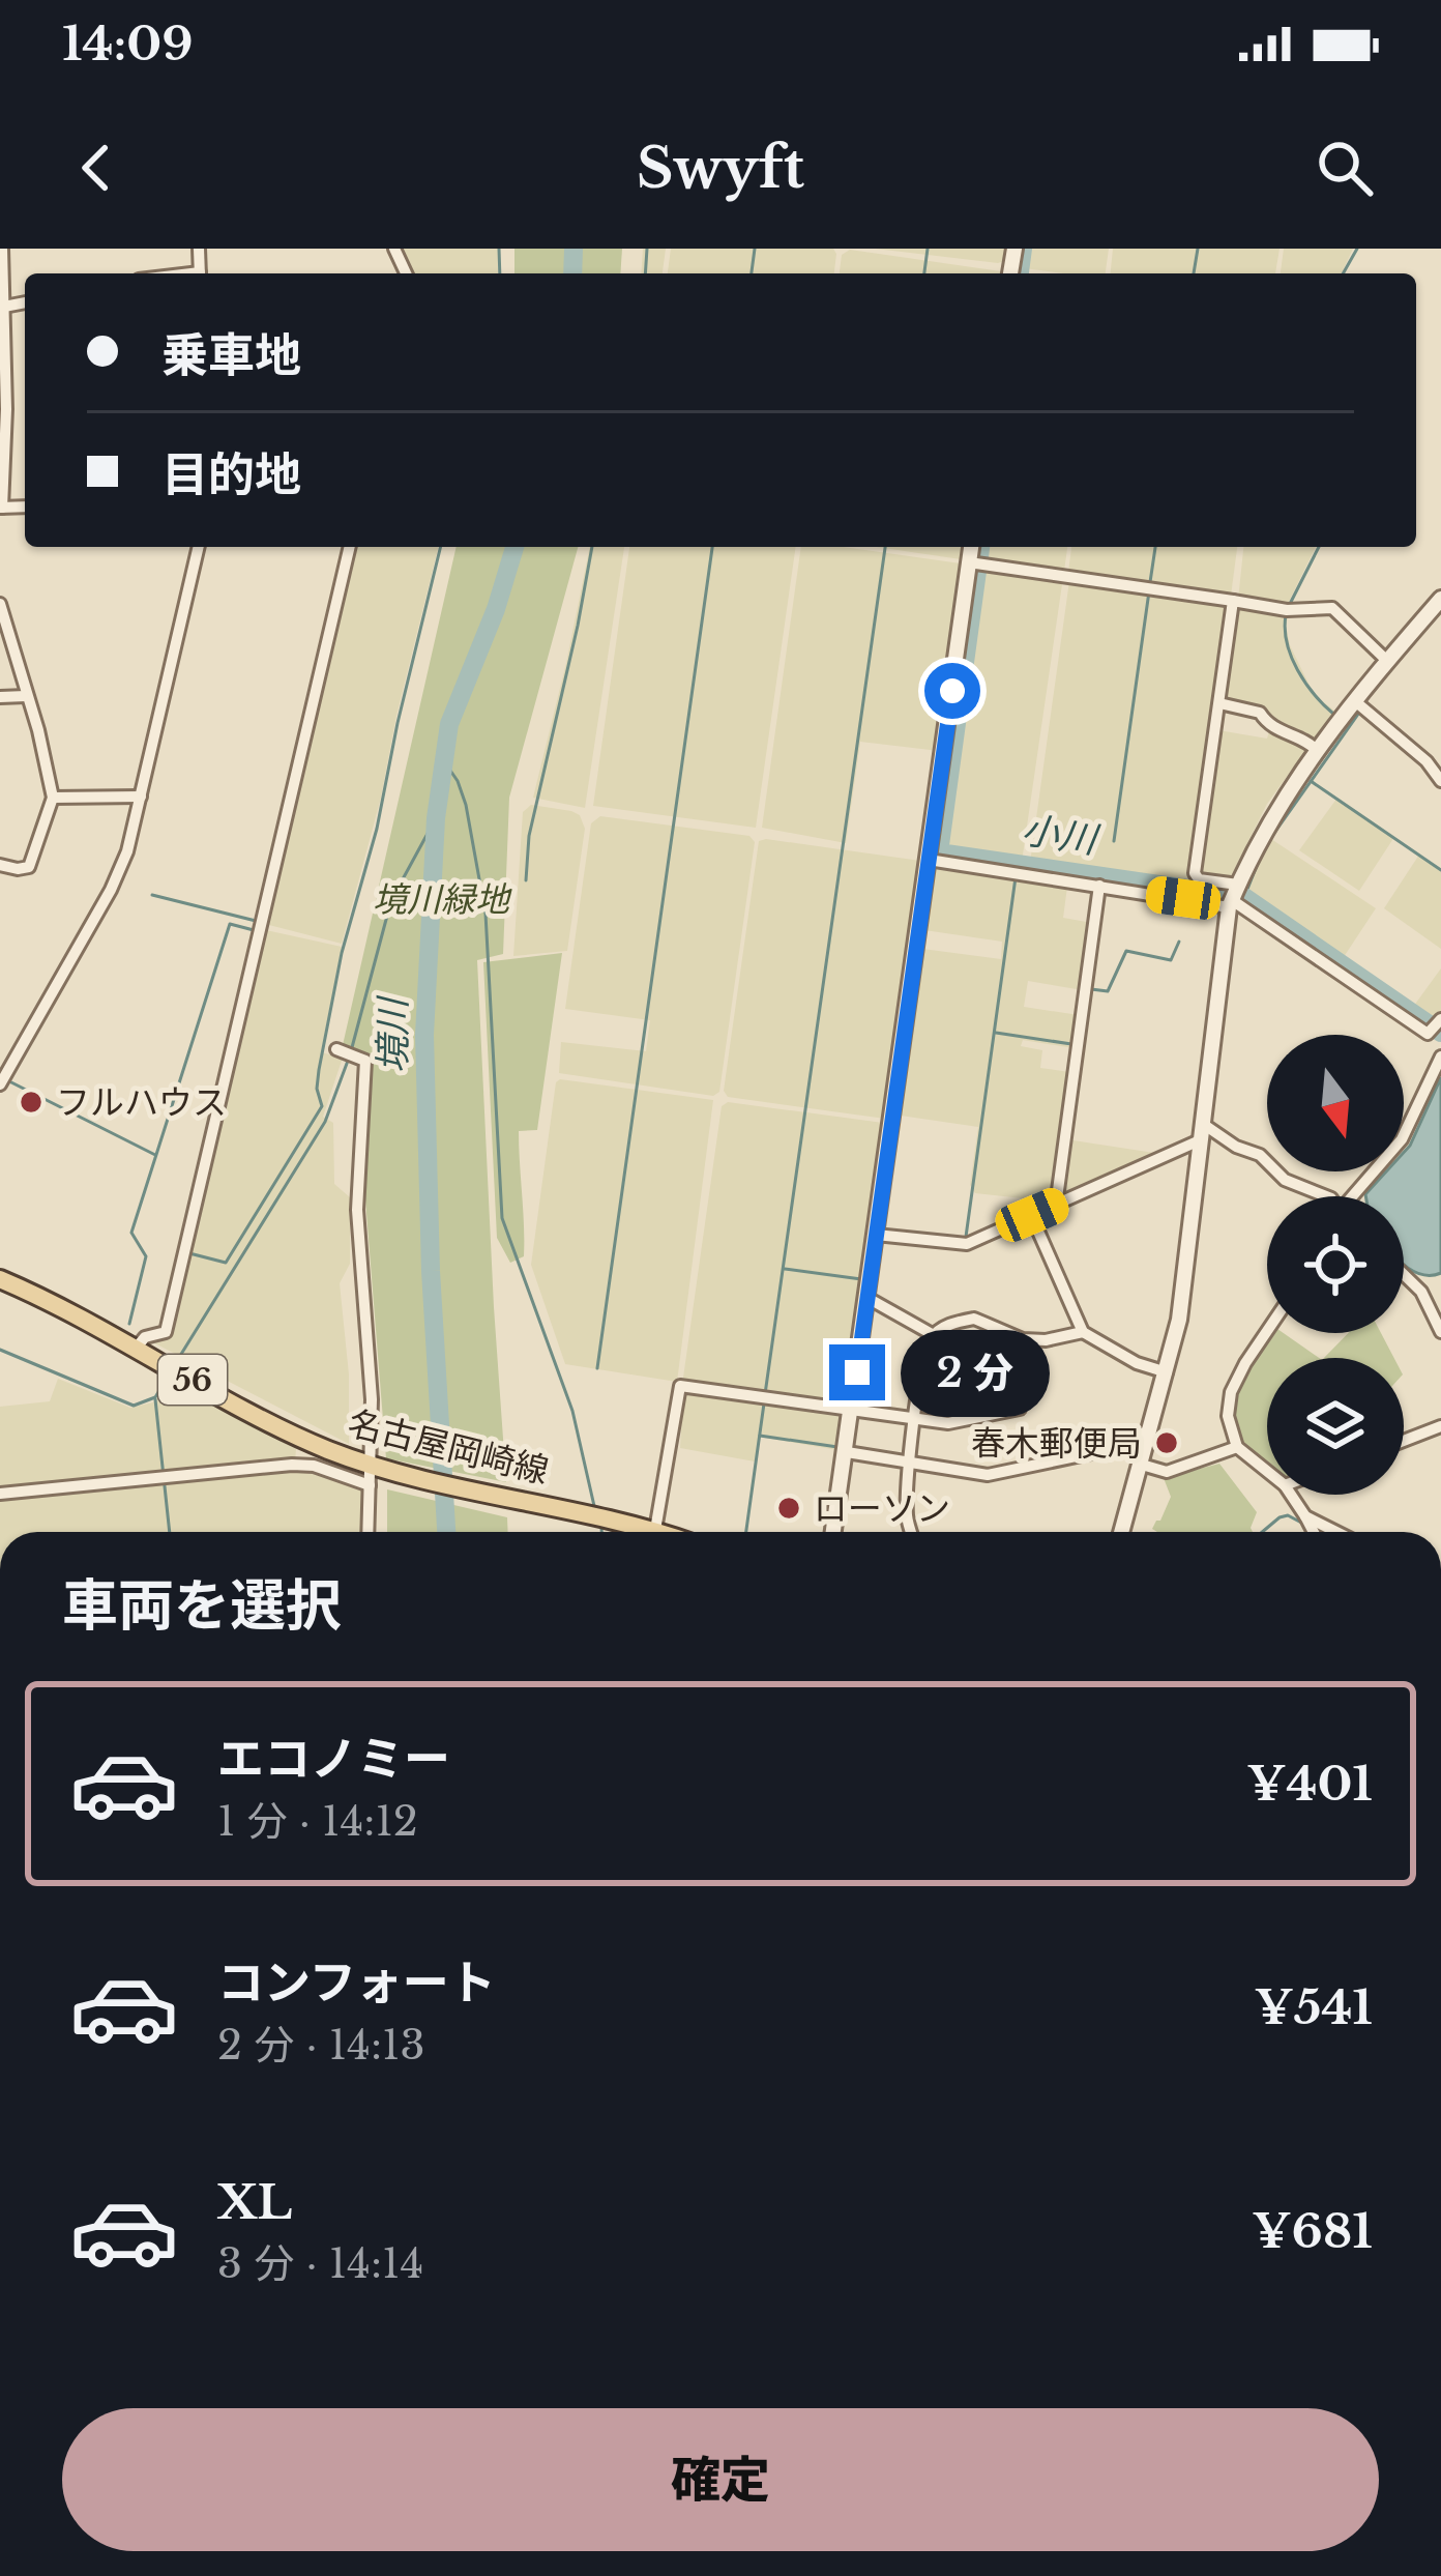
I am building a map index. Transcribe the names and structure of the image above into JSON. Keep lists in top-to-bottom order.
{
  "streets": {
    "main road": ["56", "名古屋岡崎線"]
  },
  "water": ["小川", "境川"],
  "parks": ["境川緑地"],
  "places": ["フルハウス", "春木郵便局", "ローソン"],
  "north": "bottom",
  "page": {
    "status": "14:09",
    "header": "Swyft",
    "banner": ["乗車地", "目的地"],
    "bubble": "2 分",
    "heading": "車両を選択",
    "list": [
      {
        "name": "エコノミー",
        "note": "1 分 · 14:12",
        "value": "¥401"
      },
      {
        "name": "コンフォート",
        "note": "2 分 · 14:13",
        "value": "¥541"
      },
      {
        "name": "XL",
        "note": "3 分 · 14:14",
        "value": "¥681"
      }
    ],
    "buttons": "確定"
  }
}
